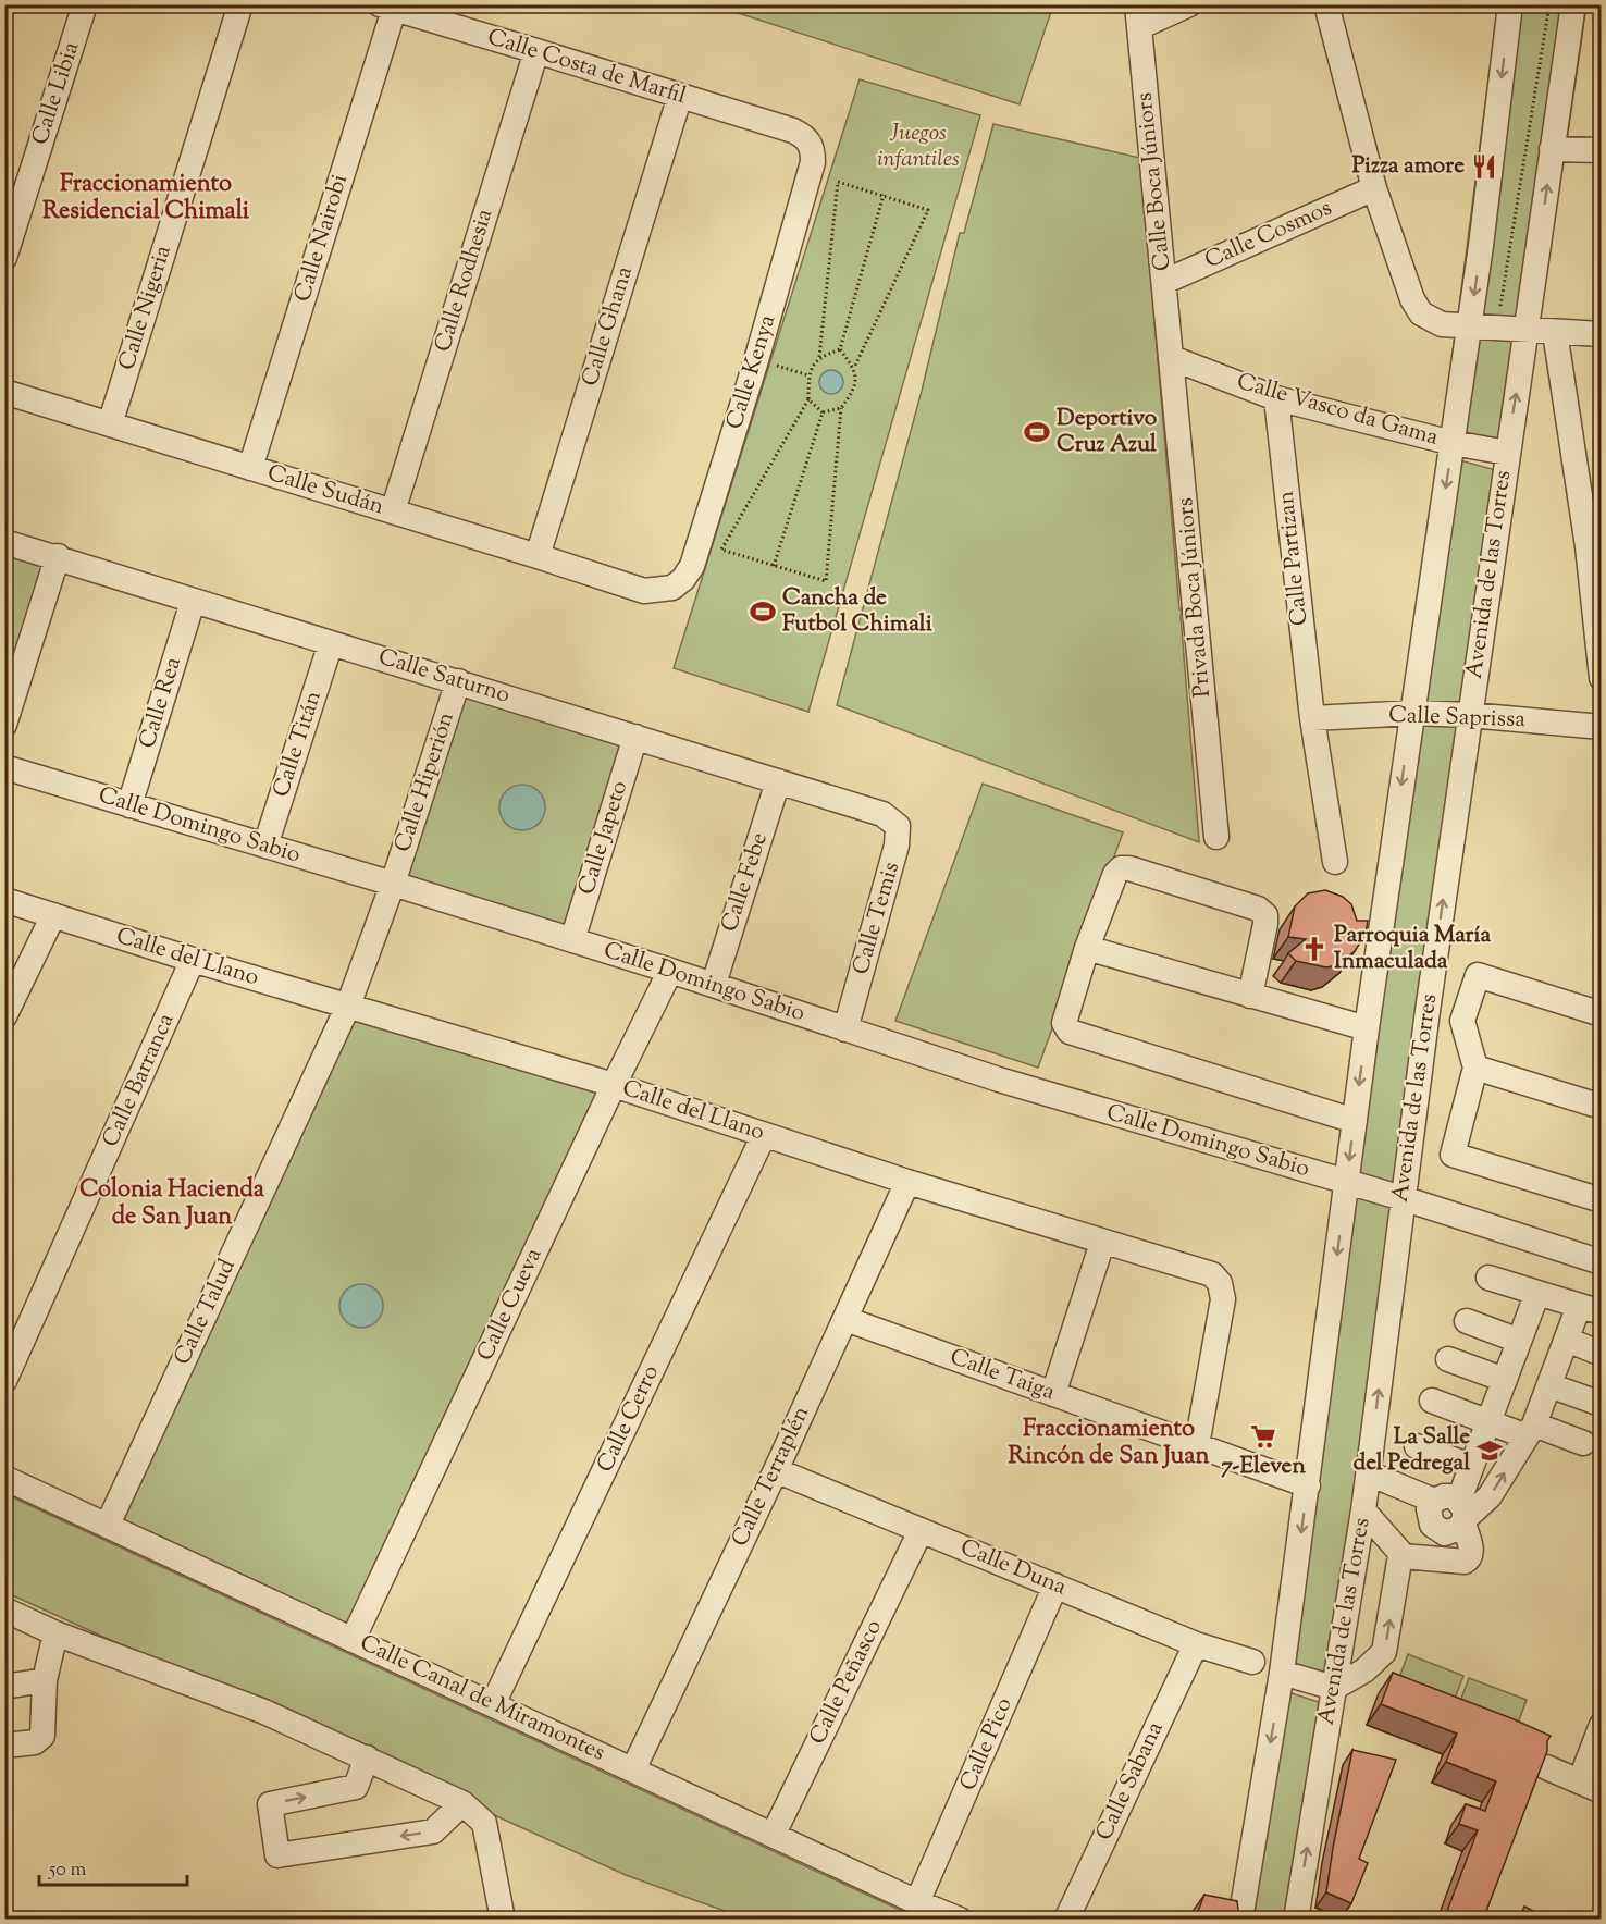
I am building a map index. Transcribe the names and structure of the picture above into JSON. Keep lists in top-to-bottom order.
{
  "streets": {
    "street": [
      "Calle Costa de Marfil",
      "Calle Libia",
      "Calle Boca Júniors",
      "Calle Cosmos",
      "Calle Nairobi",
      "Calle Rodhesia",
      "Calle Nigeria",
      "Calle Ghana",
      "Calle Kenya",
      "Calle Vasco da Gama",
      "Calle Sudán",
      "Calle Partizan",
      "Avenida de las Torres",
      "Privada Boca Júniors",
      "Calle Saturno",
      "Calle Rea",
      "Calle Saprissa",
      "Calle Titán",
      "Calle Hiperión",
      "Calle Domingo Sabio",
      "Calle Japeto",
      "Calle Febe",
      "Calle Temis",
      "Calle del Llano",
      "Calle Barranca",
      "Calle Cueva",
      "Calle Talud",
      "Calle Taiga",
      "Calle Cerro",
      "Calle Terraplén",
      "Calle Duna",
      "Calle Peñasco",
      "Calle Canal de Miramontes",
      "Calle Pico",
      "Calle Sabana"
    ]
  },
  "crossings": [
    ["Calle Costa de Marfil", "Calle Nairobi"],
    ["Calle Costa de Marfil", "Calle Rodhesia"],
    ["Calle Costa de Marfil", "Calle Ghana"],
    ["Calle Costa de Marfil", "Calle Kenya"],
    ["Calle Boca Júniors", "Calle Cosmos"],
    ["Calle Boca Júniors", "Calle Vasco da Gama"],
    ["Calle Boca Júniors", "Privada Boca Júniors"],
    ["Calle Nairobi", "Calle Sudán"],
    ["Calle Rodhesia", "Calle Sudán"],
    ["Calle Nigeria", "Calle Sudán"],
    ["Calle Ghana", "Calle Sudán"],
    ["Calle Kenya", "Calle Sudán"],
    ["Calle Vasco da Gama", "Calle Partizan"],
    ["Calle Vasco da Gama", "Avenida de las Torres"],
    ["Calle Vasco da Gama", "Privada Boca Júniors"],
    ["Calle Partizan", "Calle Saprissa"],
    ["Avenida de las Torres", "Calle Saprissa"],
    ["Avenida de las Torres", "Calle Domingo Sabio"],
    ["Calle Saturno", "Calle Rea"],
    ["Calle Saturno", "Calle Titán"],
    ["Calle Saturno", "Calle Hiperión"],
    ["Calle Saturno", "Calle Japeto"],
    ["Calle Saturno", "Calle Febe"],
    ["Calle Saturno", "Calle Temis"],
    ["Calle Rea", "Calle Domingo Sabio"],
    ["Calle Titán", "Calle Domingo Sabio"],
    ["Calle Hiperión", "Calle Domingo Sabio"],
    ["Calle Hiperión", "Calle Talud"],
    ["Calle Domingo Sabio", "Calle Japeto"],
    ["Calle Domingo Sabio", "Calle Febe"],
    ["Calle Domingo Sabio", "Calle Temis"],
    ["Calle Domingo Sabio", "Calle Cueva"],
    ["Calle Domingo Sabio", "Calle Talud"],
    ["Calle del Llano", "Calle Barranca"],
    ["Calle del Llano", "Calle Cueva"],
    ["Calle del Llano", "Calle Talud"],
    ["Calle del Llano", "Calle Taiga"],
    ["Calle del Llano", "Calle Cerro"],
    ["Calle del Llano", "Calle Terraplén"],
    ["Calle Cueva", "Calle Canal de Miramontes"],
    ["Calle Talud", "Calle Canal de Miramontes"],
    ["Calle Taiga", "Calle Terraplén"],
    ["Calle Cerro", "Calle Canal de Miramontes"],
    ["Calle Terraplén", "Calle Duna"],
    ["Calle Terraplén", "Calle Canal de Miramontes"],
    ["Calle Duna", "Calle Peñasco"],
    ["Calle Duna", "Calle Pico"],
    ["Calle Duna", "Calle Sabana"],
    ["Calle Peñasco", "Calle Canal de Miramontes"],
    ["Calle Canal de Miramontes", "Calle Pico"]
  ],
  "districts": ["Fraccionamiento Residencial Chimali", "Colonia Hacienda de San Juan", "Fraccionamiento Rincón de San Juan"],
  "parks": ["Juegos infantiles"],
  "places": {
    "restaurant": ["Pizza amore"],
    "sports": ["Deportivo Cruz Azul", "Cancha de Futbol Chimali"],
    "church": ["Parroquia María Inmaculada"],
    "supermarket": ["7-Eleven"],
    "school or university": ["La Salle del Pedregal"]
  },
  "scale_bar": "50 m"
}
